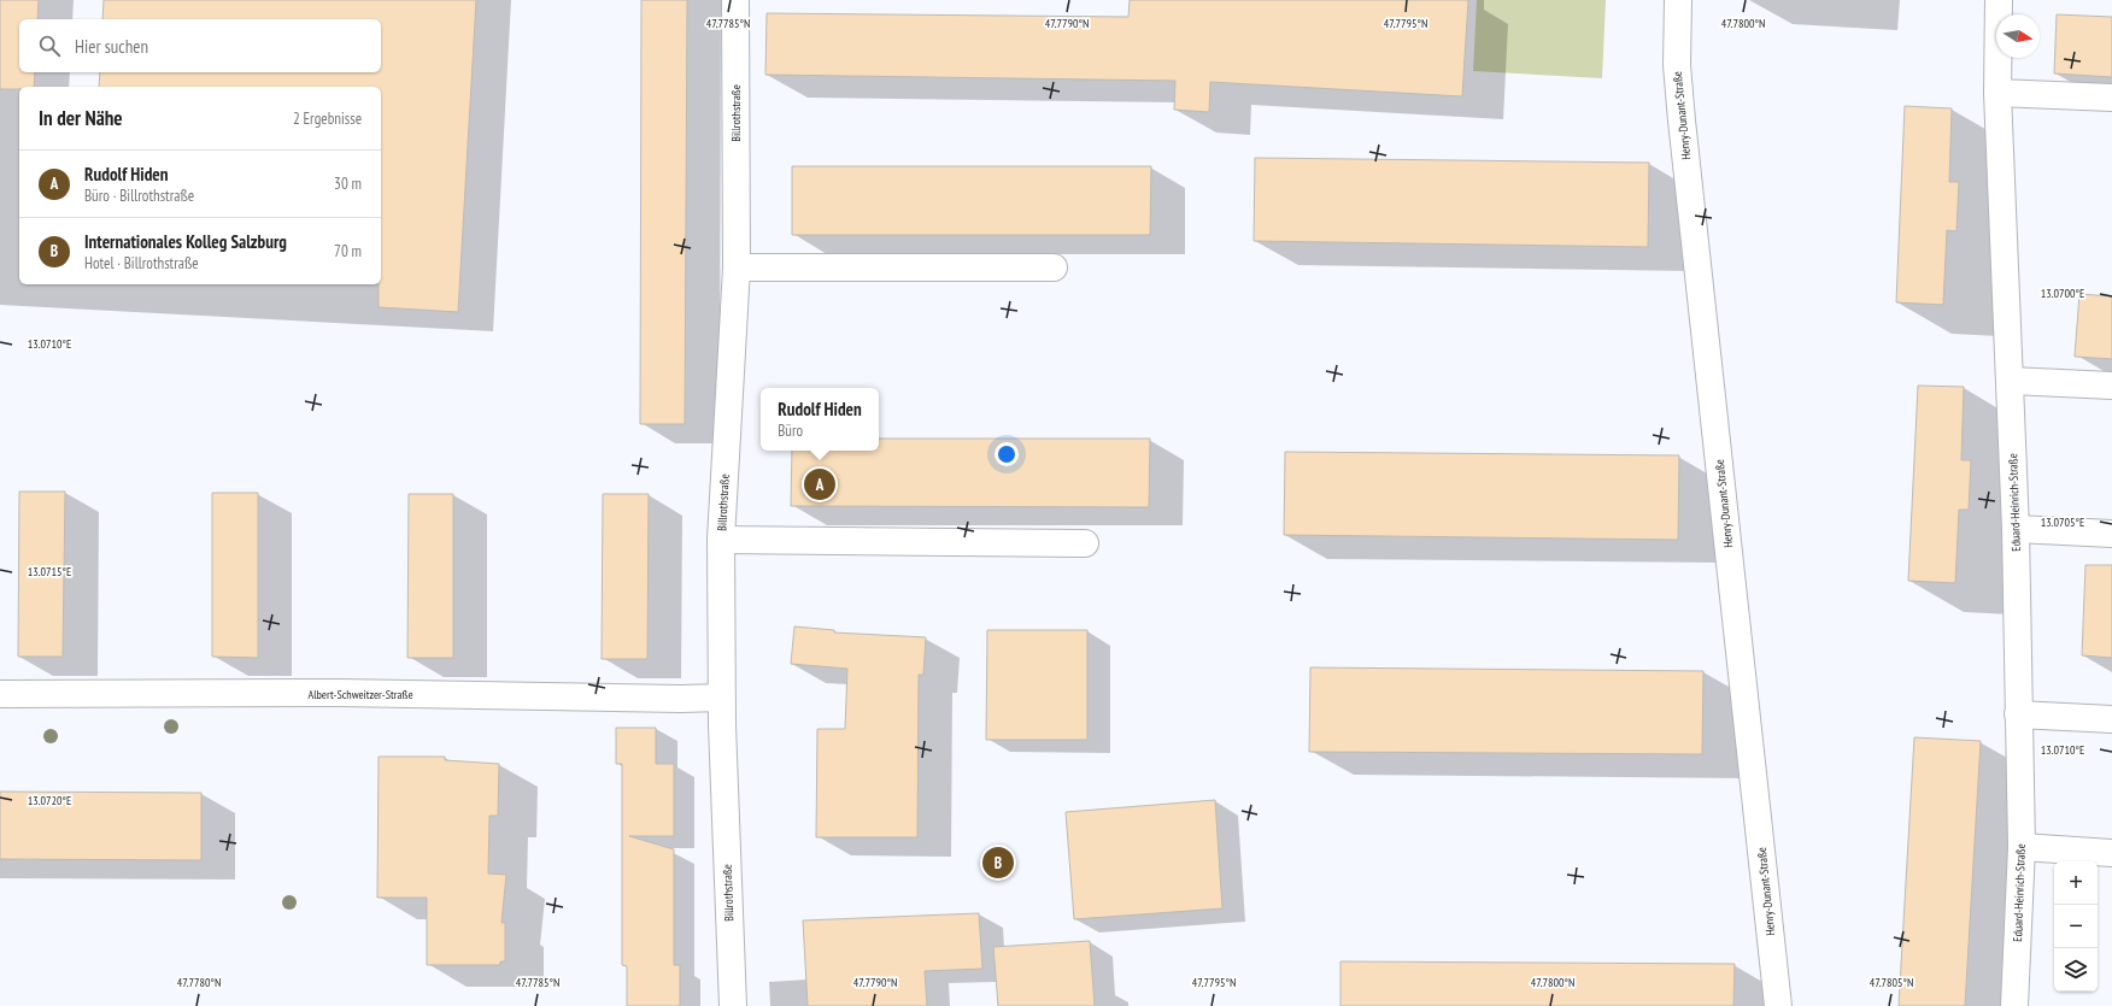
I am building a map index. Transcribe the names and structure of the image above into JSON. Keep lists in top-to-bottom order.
{
  "streets": {
    "street": [
      "Billrothstraße",
      "Henry-Dunant-Straße",
      "Eduard-Heinrich-Straße",
      "Albert-Schweitzer-Straße"
    ]
  },
  "crossings": [
    ["Billrothstraße", "Albert-Schweitzer-Straße"]
  ],
  "north": "right",
  "page": {
    "search": "Hier suchen",
    "heading": ["In der Nähe", "2 Ergebnisse"],
    "list": [
      {
        "mark": "A",
        "name": "Rudolf Hiden",
        "note": "Büro · Billrothstraße",
        "value": "30 m"
      },
      {
        "mark": "B",
        "name": "Internationales Kolleg Salzburg",
        "note": "Hotel · Billrothstraße",
        "value": "70 m"
      }
    ],
    "popup": ["Rudolf Hiden", "Büro"],
    "pins": ["A", "B"],
    "map_buttons": ["+", "−"]
  },
  "coordinates": [
    "47.7785°N",
    "47.7790°N",
    "47.7795°N",
    "47.7800°N",
    "13.0700°E",
    "13.0710°E",
    "13.0705°E",
    "13.0715°E",
    "13.0720°E",
    "47.7780°N",
    "47.7805°N"
  ]
}
